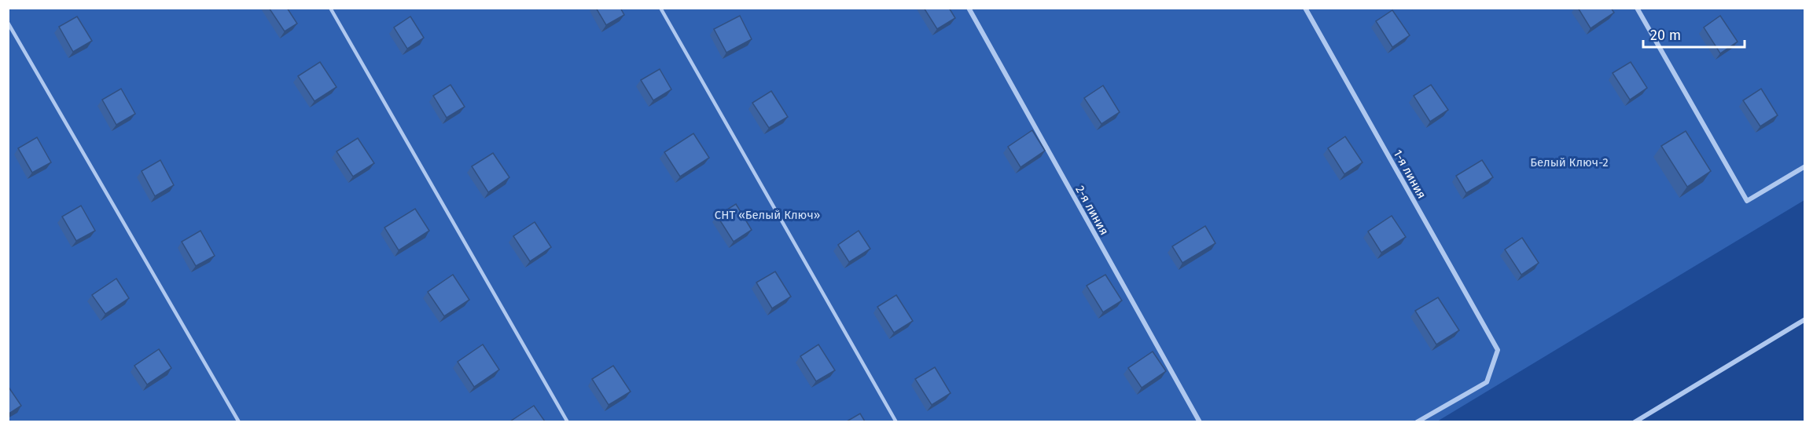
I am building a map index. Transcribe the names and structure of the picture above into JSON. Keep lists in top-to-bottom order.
{
  "streets": {
    "street": ["1-я линия", "2-я линия"]
  },
  "parks": ["Белый Ключ-2", "СНТ «Белый Ключ»"],
  "scale_bar": "20 m"
}
